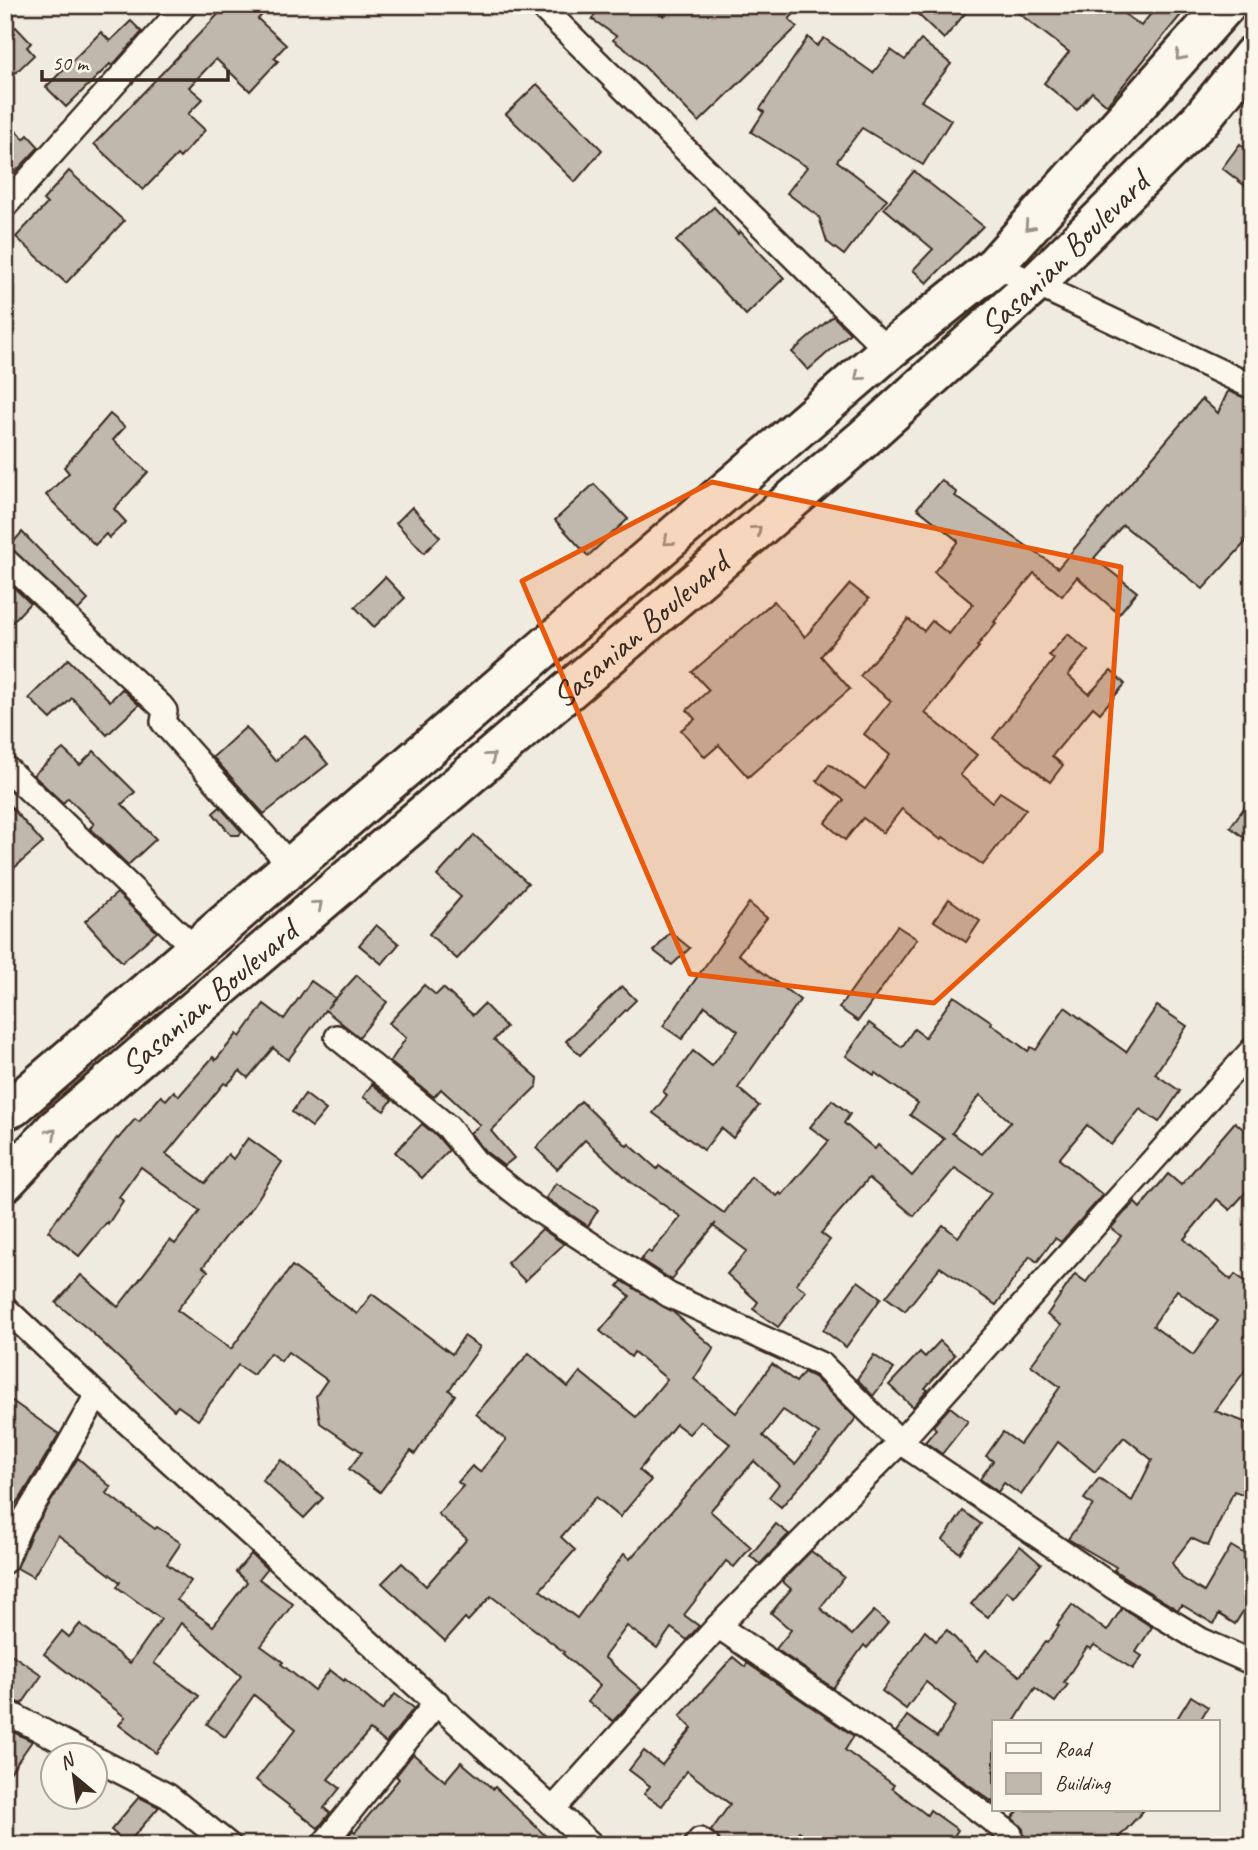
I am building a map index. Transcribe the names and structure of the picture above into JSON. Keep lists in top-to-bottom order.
{
  "streets": {
    "highway": ["Sasanian Boulevard"]
  },
  "legend": ["Road", "Building"],
  "scale_bar": "50 m",
  "north": "top left"
}
